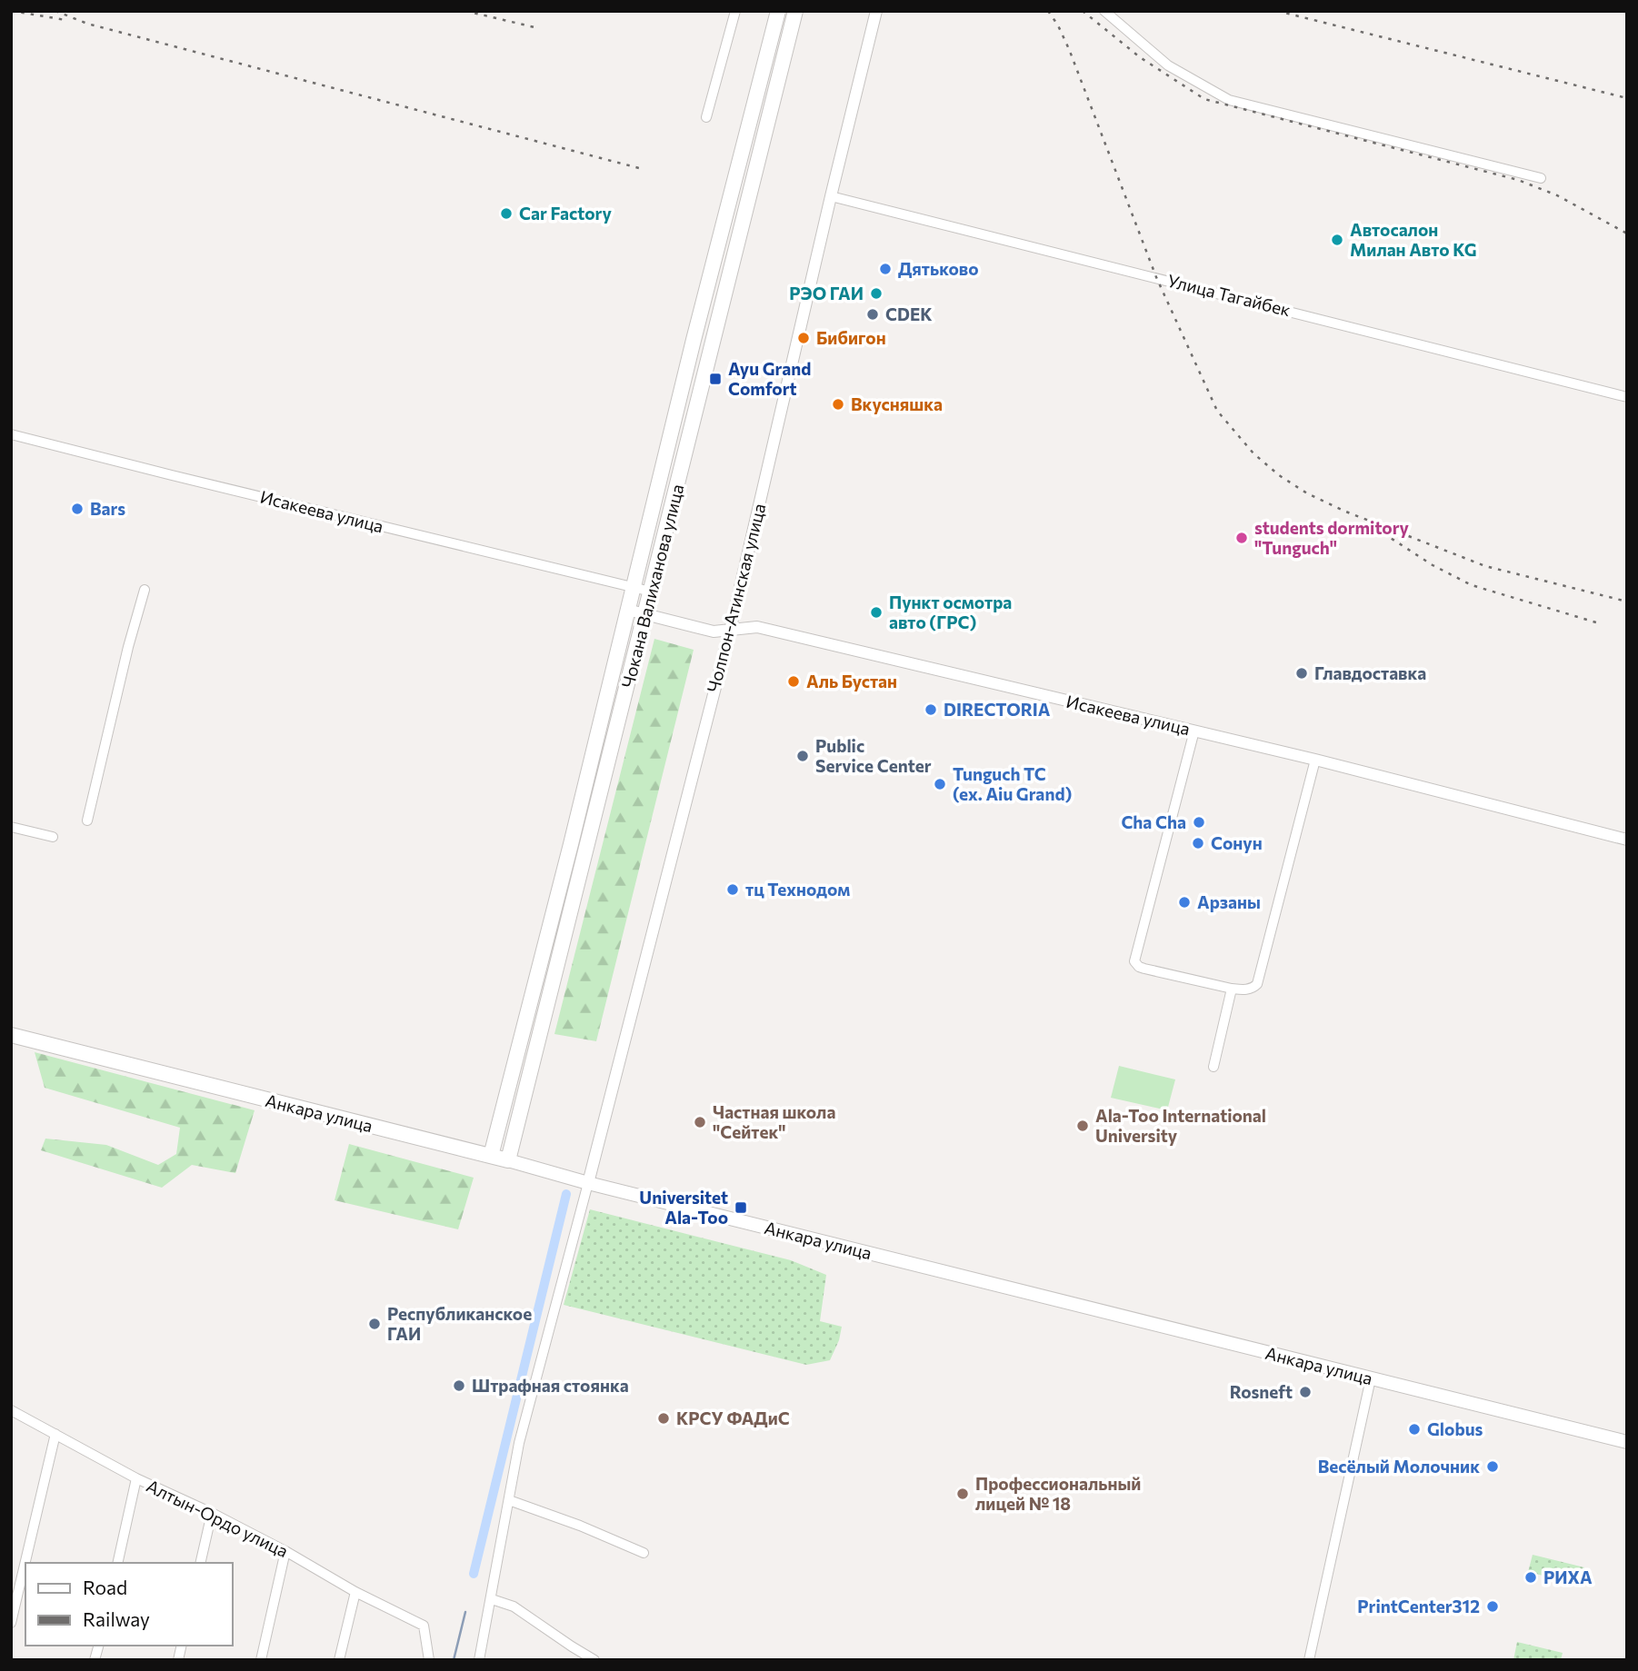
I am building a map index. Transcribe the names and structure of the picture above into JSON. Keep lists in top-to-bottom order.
{
  "streets": {
    "main road": ["Чокана Валиханова улица", "Анкара улица"],
    "street": [
      "Улица Тагайбек",
      "Исакеева улица",
      "Чолпон-Атинская улица",
      "Алтын-Ордо улица"
    ]
  },
  "crossings": [
    ["Улица Тагайбек", "Чолпон-Атинская улица"],
    ["Исакеева улица", "Чокана Валиханова улица"],
    ["Исакеева улица", "Чолпон-Атинская улица"],
    ["Чокана Валиханова улица", "Анкара улица"],
    ["Чолпон-Атинская улица", "Анкара улица"]
  ],
  "places": {
    "other": [
      "Car Factory",
      "Автосалон Милан Авто KG",
      "Дятьково",
      "РЭО ГАИ",
      "CDEK",
      "Бибигон",
      "Вкусняшка",
      "Bars",
      "students dormitory \"Tunguch\"",
      "Пункт осмотра авто (ГРС)",
      "Главдоставка",
      "Аль Бустан",
      "DIRECTORIA",
      "Public Service Center",
      "Tunguch TC (ex. Aiu Grand)",
      "Cha Cha",
      "Сонун",
      "тц Технодом",
      "Арзаны",
      "Частная школа \"Сейтек\"",
      "Ala-Too International University",
      "Республиканское ГАИ",
      "Штрафная стоянка",
      "Rosneft",
      "КРСУ ФАДиС",
      "Globus",
      "Весёлый Молочник",
      "Профессиональный лицей № 18",
      "РИХА",
      "PrintCenter312"
    ],
    "transit": ["Ayu Grand Comfort", "Universitet Ala-Too"]
  },
  "legend": ["Road", "Railway"]
}
